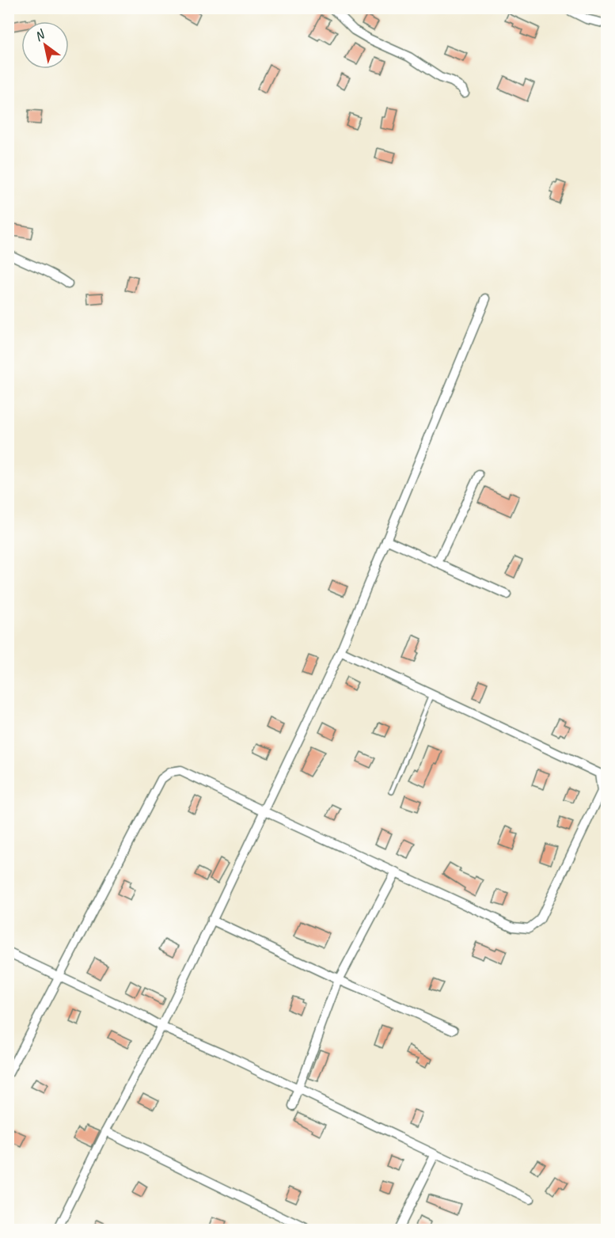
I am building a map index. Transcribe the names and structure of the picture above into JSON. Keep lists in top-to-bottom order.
{
  "north": "top left"
}
